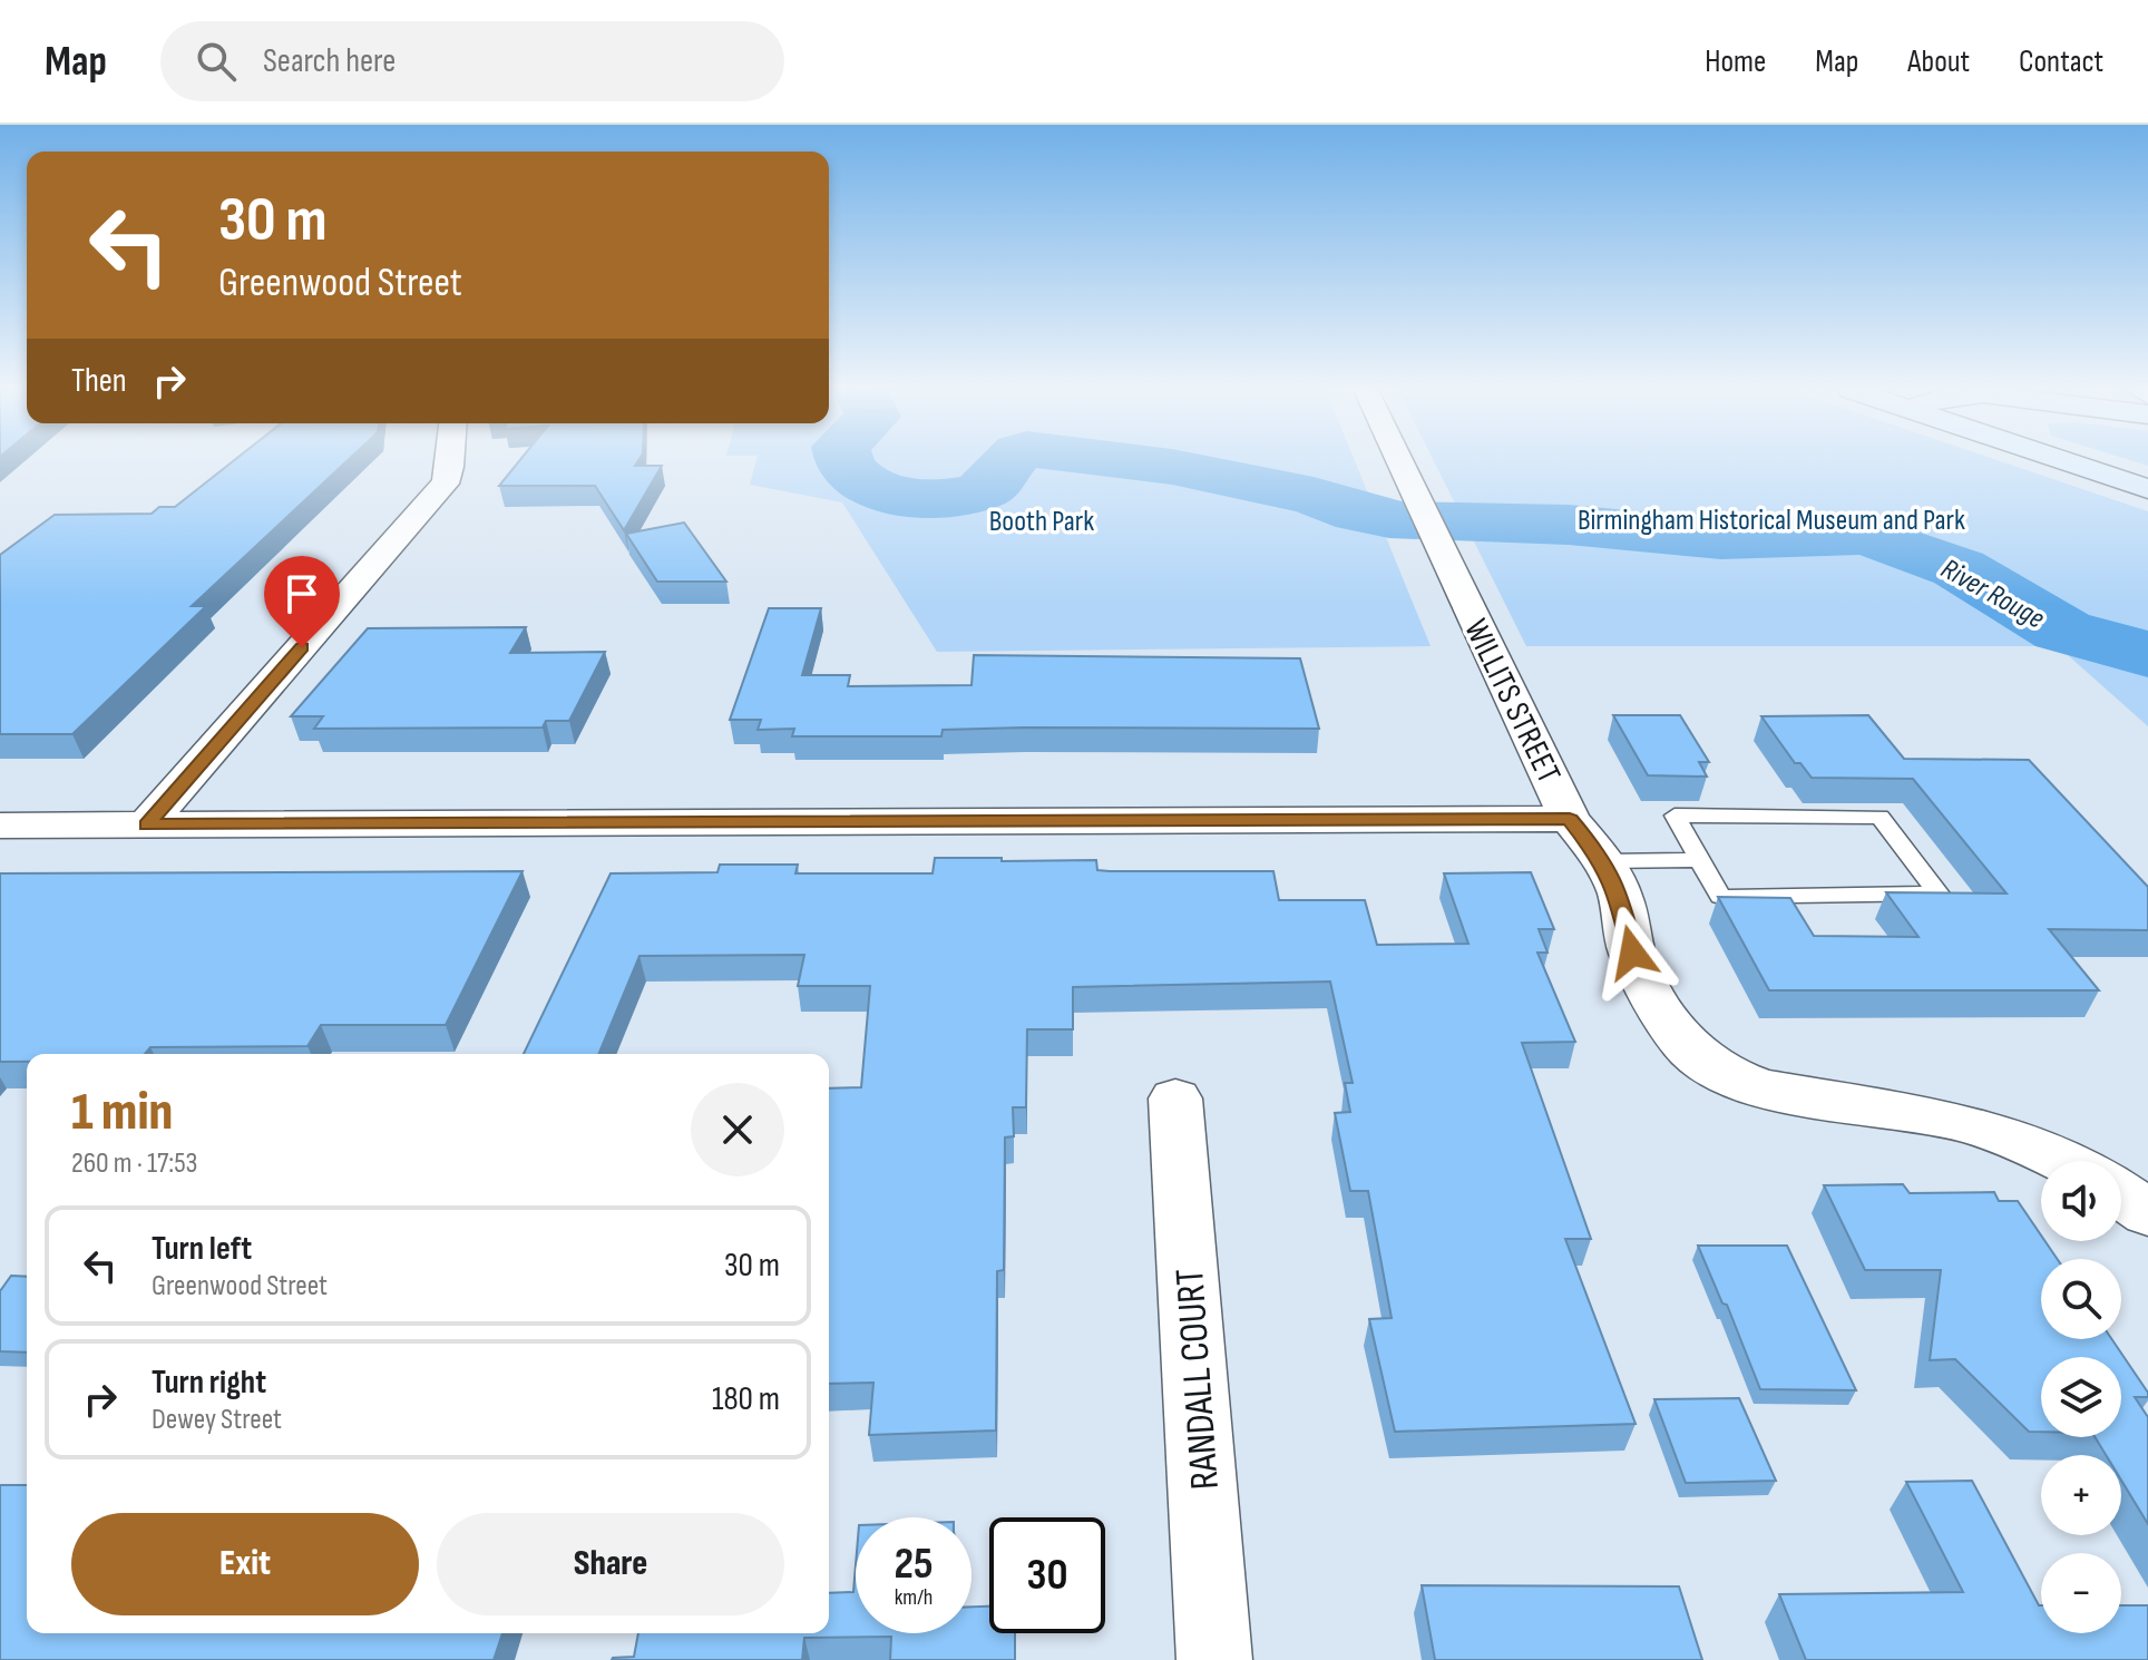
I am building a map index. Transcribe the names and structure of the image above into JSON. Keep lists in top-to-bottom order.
{
  "streets": {
    "street": ["WILLITS STREET", "RANDALL COURT"]
  },
  "water": ["River Rouge"],
  "parks": ["Birmingham Historical Museum and Park", "Booth Park"],
  "page": {
    "header": "Map",
    "search": "Search here",
    "nav": [
      "Home",
      "Map",
      "About",
      "Contact"
    ],
    "turn": ["30 m", "Greenwood Street"],
    "then": "Then",
    "heading": ["1 min", "260 m · 17:53"],
    "map_buttons": ["+", "−"],
    "list": [
      {
        "name": "Turn left",
        "note": "Greenwood Street",
        "value": "30 m"
      },
      {
        "name": "Turn right",
        "note": "Dewey Street",
        "value": "180 m"
      }
    ],
    "buttons": ["Exit", "Share"],
    "speed": "25 km/h",
    "limit": "30"
  }
}
